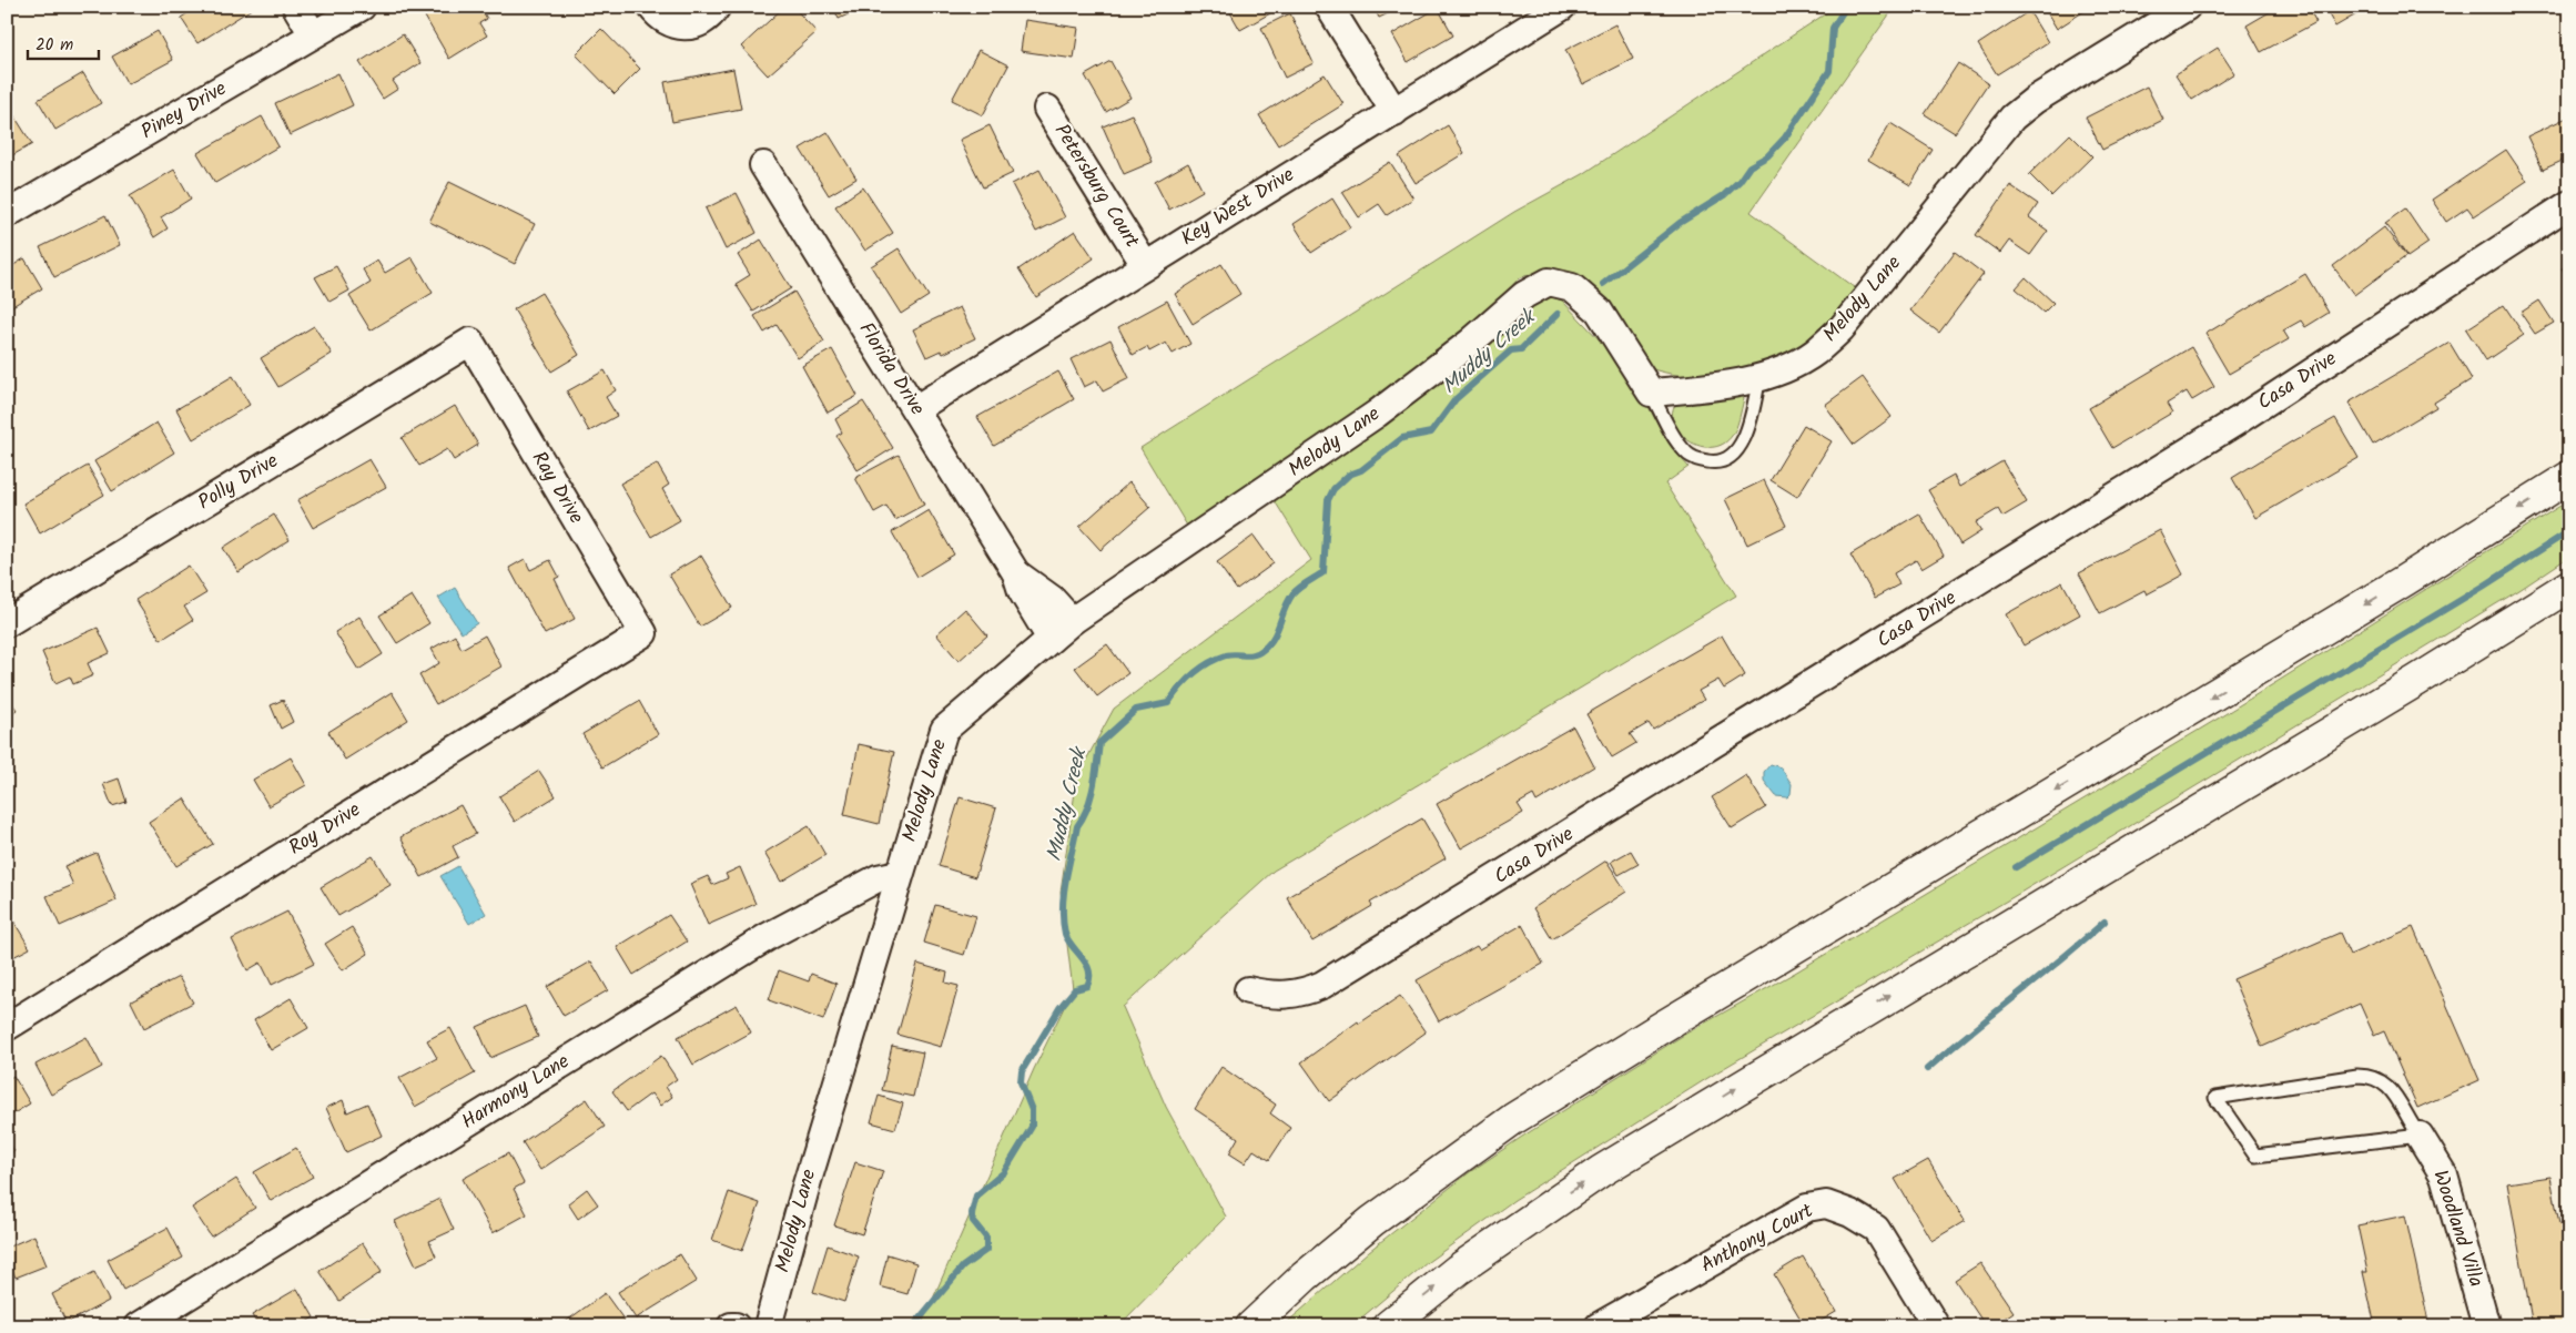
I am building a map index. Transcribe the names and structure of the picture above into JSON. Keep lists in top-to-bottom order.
{
  "streets": {
    "street": [
      "Piney Drive",
      "Petersburg Court",
      "Key West Drive",
      "Melody Lane",
      "Florida Drive",
      "Casa Drive",
      "Polly Drive",
      "Ray Drive",
      "Roy Drive",
      "Harmony Lane",
      "Woodland Villa",
      "Anthony Court"
    ]
  },
  "crossings": [
    ["Petersburg Court", "Key West Drive"],
    ["Key West Drive", "Florida Drive"],
    ["Melody Lane", "Florida Drive"],
    ["Melody Lane", "Harmony Lane"],
    ["Polly Drive", "Ray Drive"],
    ["Ray Drive", "Roy Drive"]
  ],
  "water": ["Muddy Creek"],
  "scale_bar": "20 m"
}
